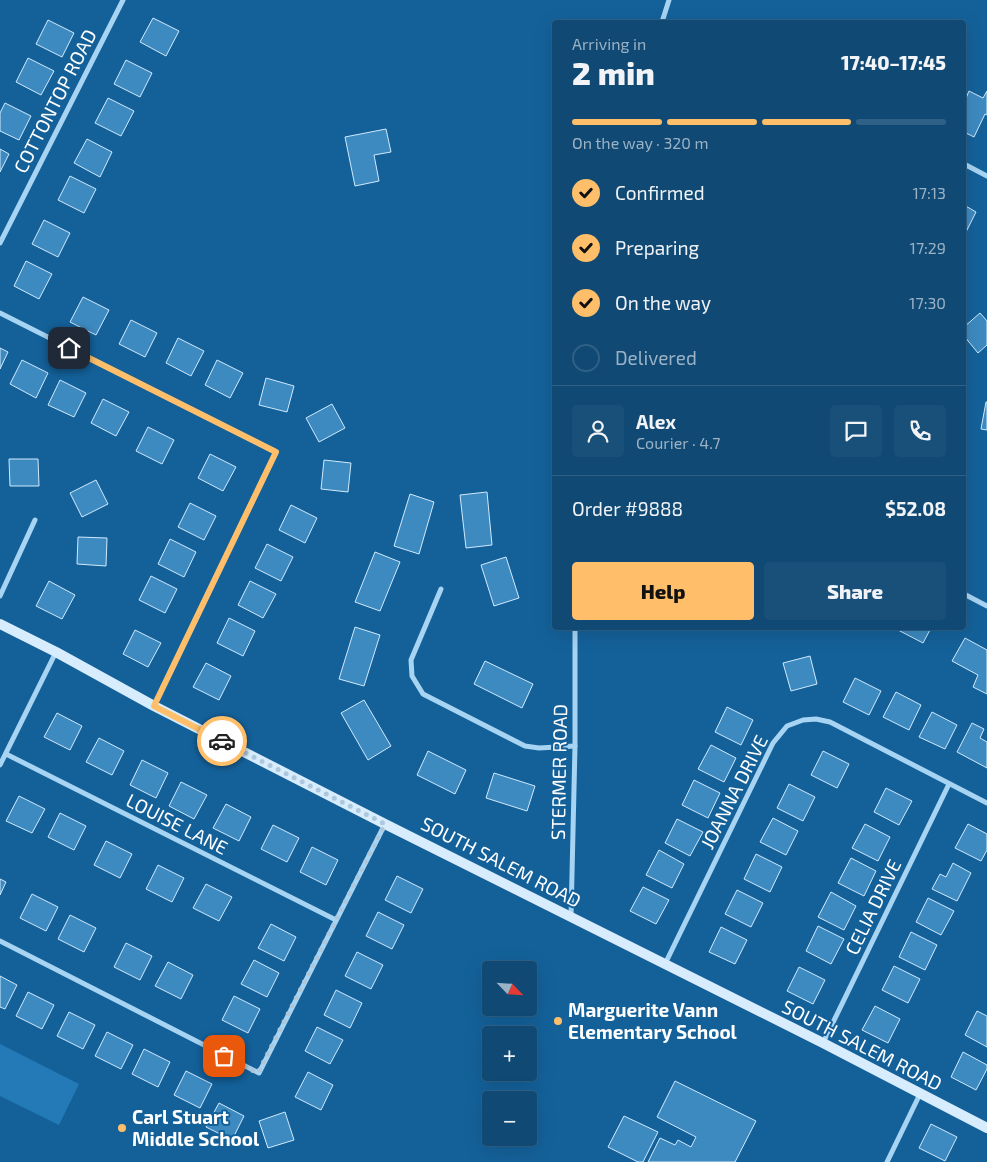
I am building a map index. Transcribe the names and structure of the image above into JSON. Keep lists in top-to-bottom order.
{
  "streets": {
    "main road": ["SOUTH SALEM ROAD"],
    "street": [
      "COTTONTOP ROAD",
      "STERMER ROAD",
      "JOANNA DRIVE",
      "LOUISE LANE",
      "CELIA DRIVE"
    ]
  },
  "crossings": [
    ["STERMER ROAD", "SOUTH SALEM ROAD"],
    ["JOANNA DRIVE", "SOUTH SALEM ROAD"],
    ["JOANNA DRIVE", "CELIA DRIVE"],
    ["SOUTH SALEM ROAD", "CELIA DRIVE"]
  ],
  "places": ["Marguerite Vann Elementary School", "Carl Stuart Middle School"],
  "north": "bottom right",
  "page": {
    "heading": ["2 min", "Arriving in", "17:40–17:45"],
    "panel": [
      "Alex",
      "Courier · 4.7",
      "Order #9888",
      "$52.08"
    ],
    "bar": "On the way · 320 m",
    "list": [
      ["Confirmed", "17:13"],
      ["Preparing", "17:29"],
      ["On the way", "17:30"],
      "Delivered"
    ],
    "buttons": ["Help", "Share"],
    "map_buttons": ["+", "−"]
  }
}
